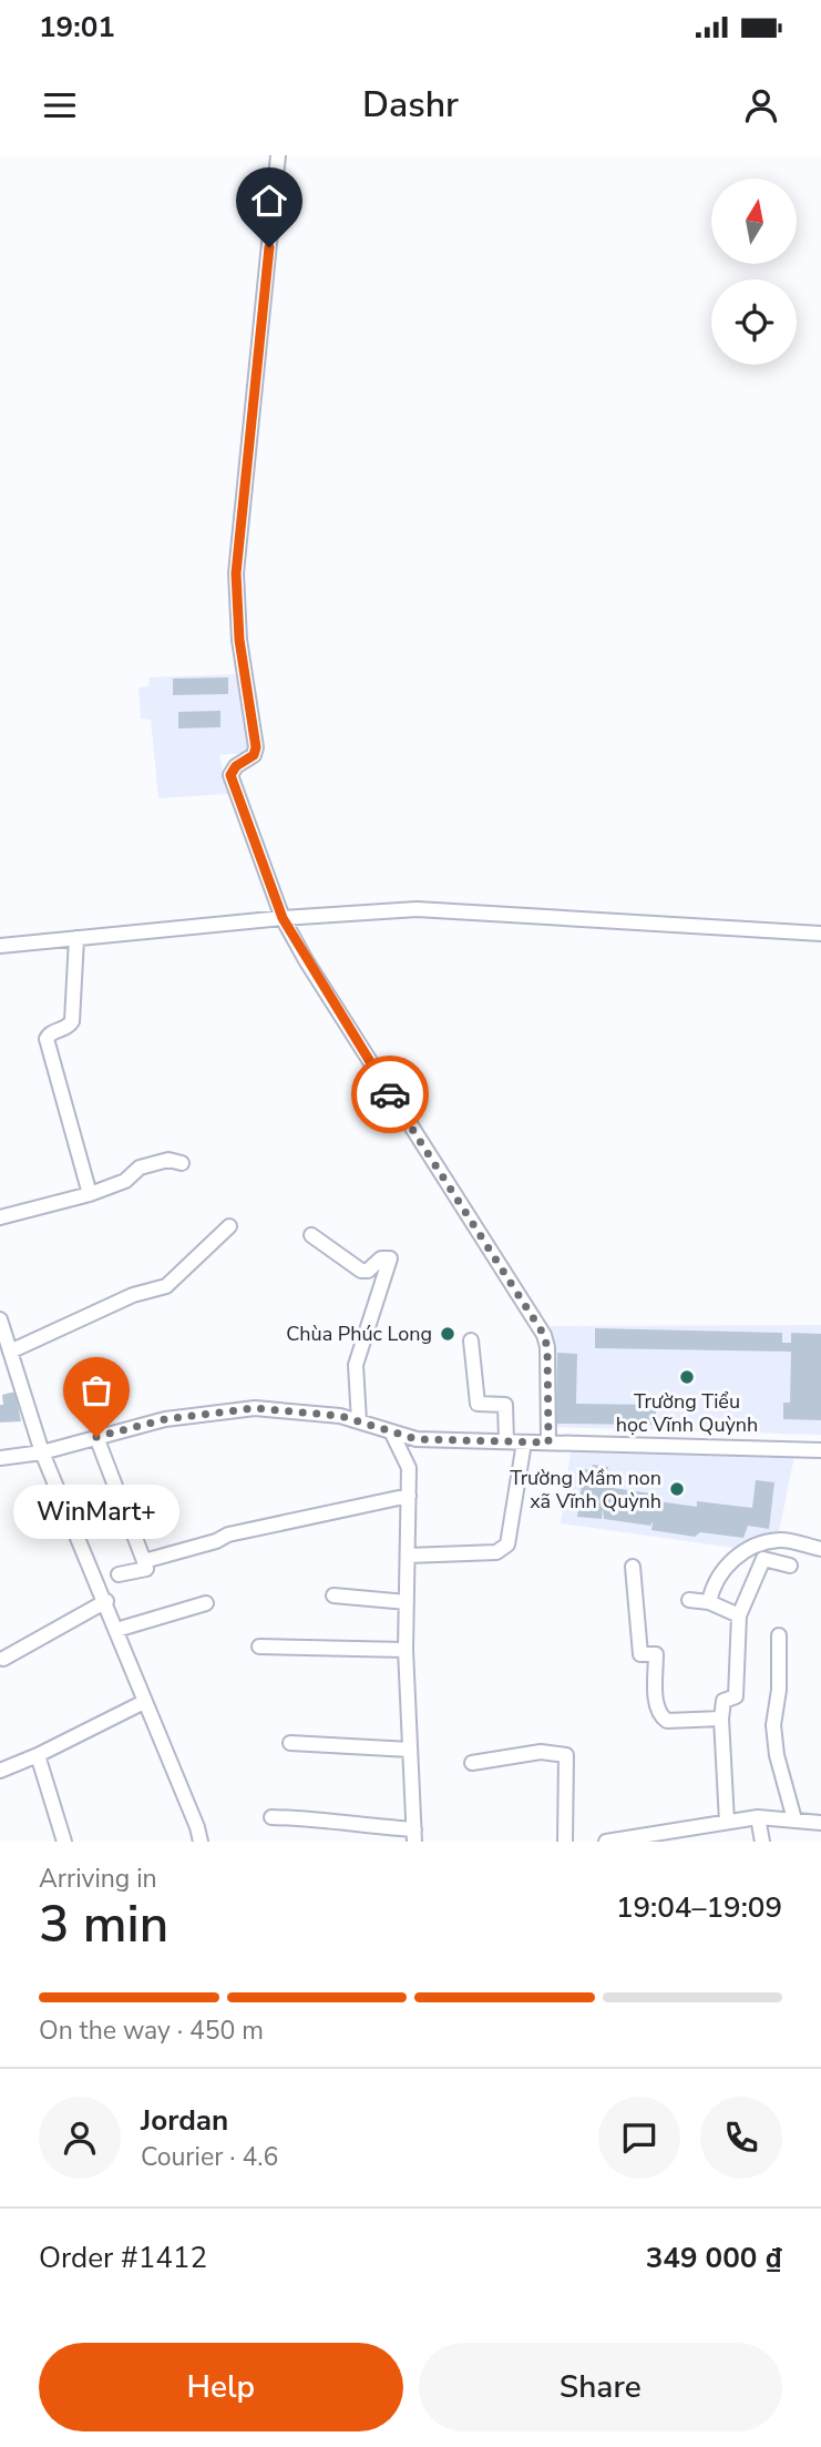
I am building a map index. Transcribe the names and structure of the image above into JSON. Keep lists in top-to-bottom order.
{
  "places": [
    "Chùa Phúc Long",
    "Trường Tiểu học Vĩnh Quỳnh",
    "WinMart+",
    "Trường Mầm non xã Vĩnh Quỳnh"
  ],
  "north": "top",
  "page": {
    "status": "19:01",
    "header": "Dashr",
    "bubble": "WinMart+",
    "heading": ["3 min", "Arriving in", "19:04–19:09"],
    "panel": [
      "Jordan",
      "Courier · 4.6",
      "Order #1412",
      "349 000 ₫"
    ],
    "bar": "On the way · 450 m",
    "buttons": ["Help", "Share"]
  }
}
